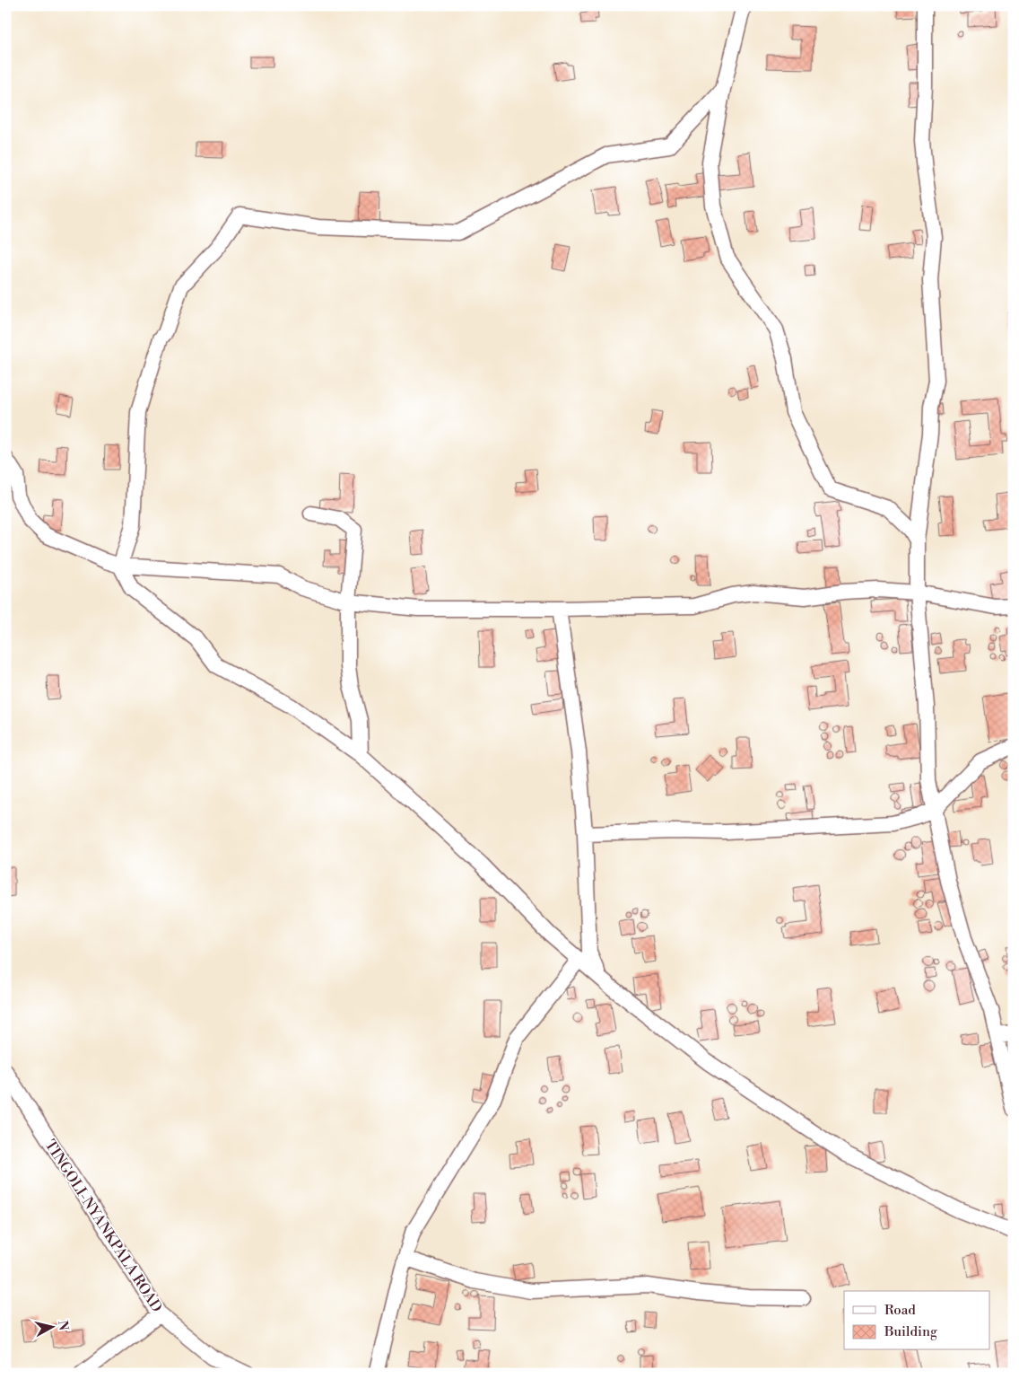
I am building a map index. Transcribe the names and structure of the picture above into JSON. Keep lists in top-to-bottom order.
{
  "streets": {
    "street": ["TINGOLI-NYANKPALA ROAD"]
  },
  "legend": ["Road", "Building"],
  "north": "right"
}
